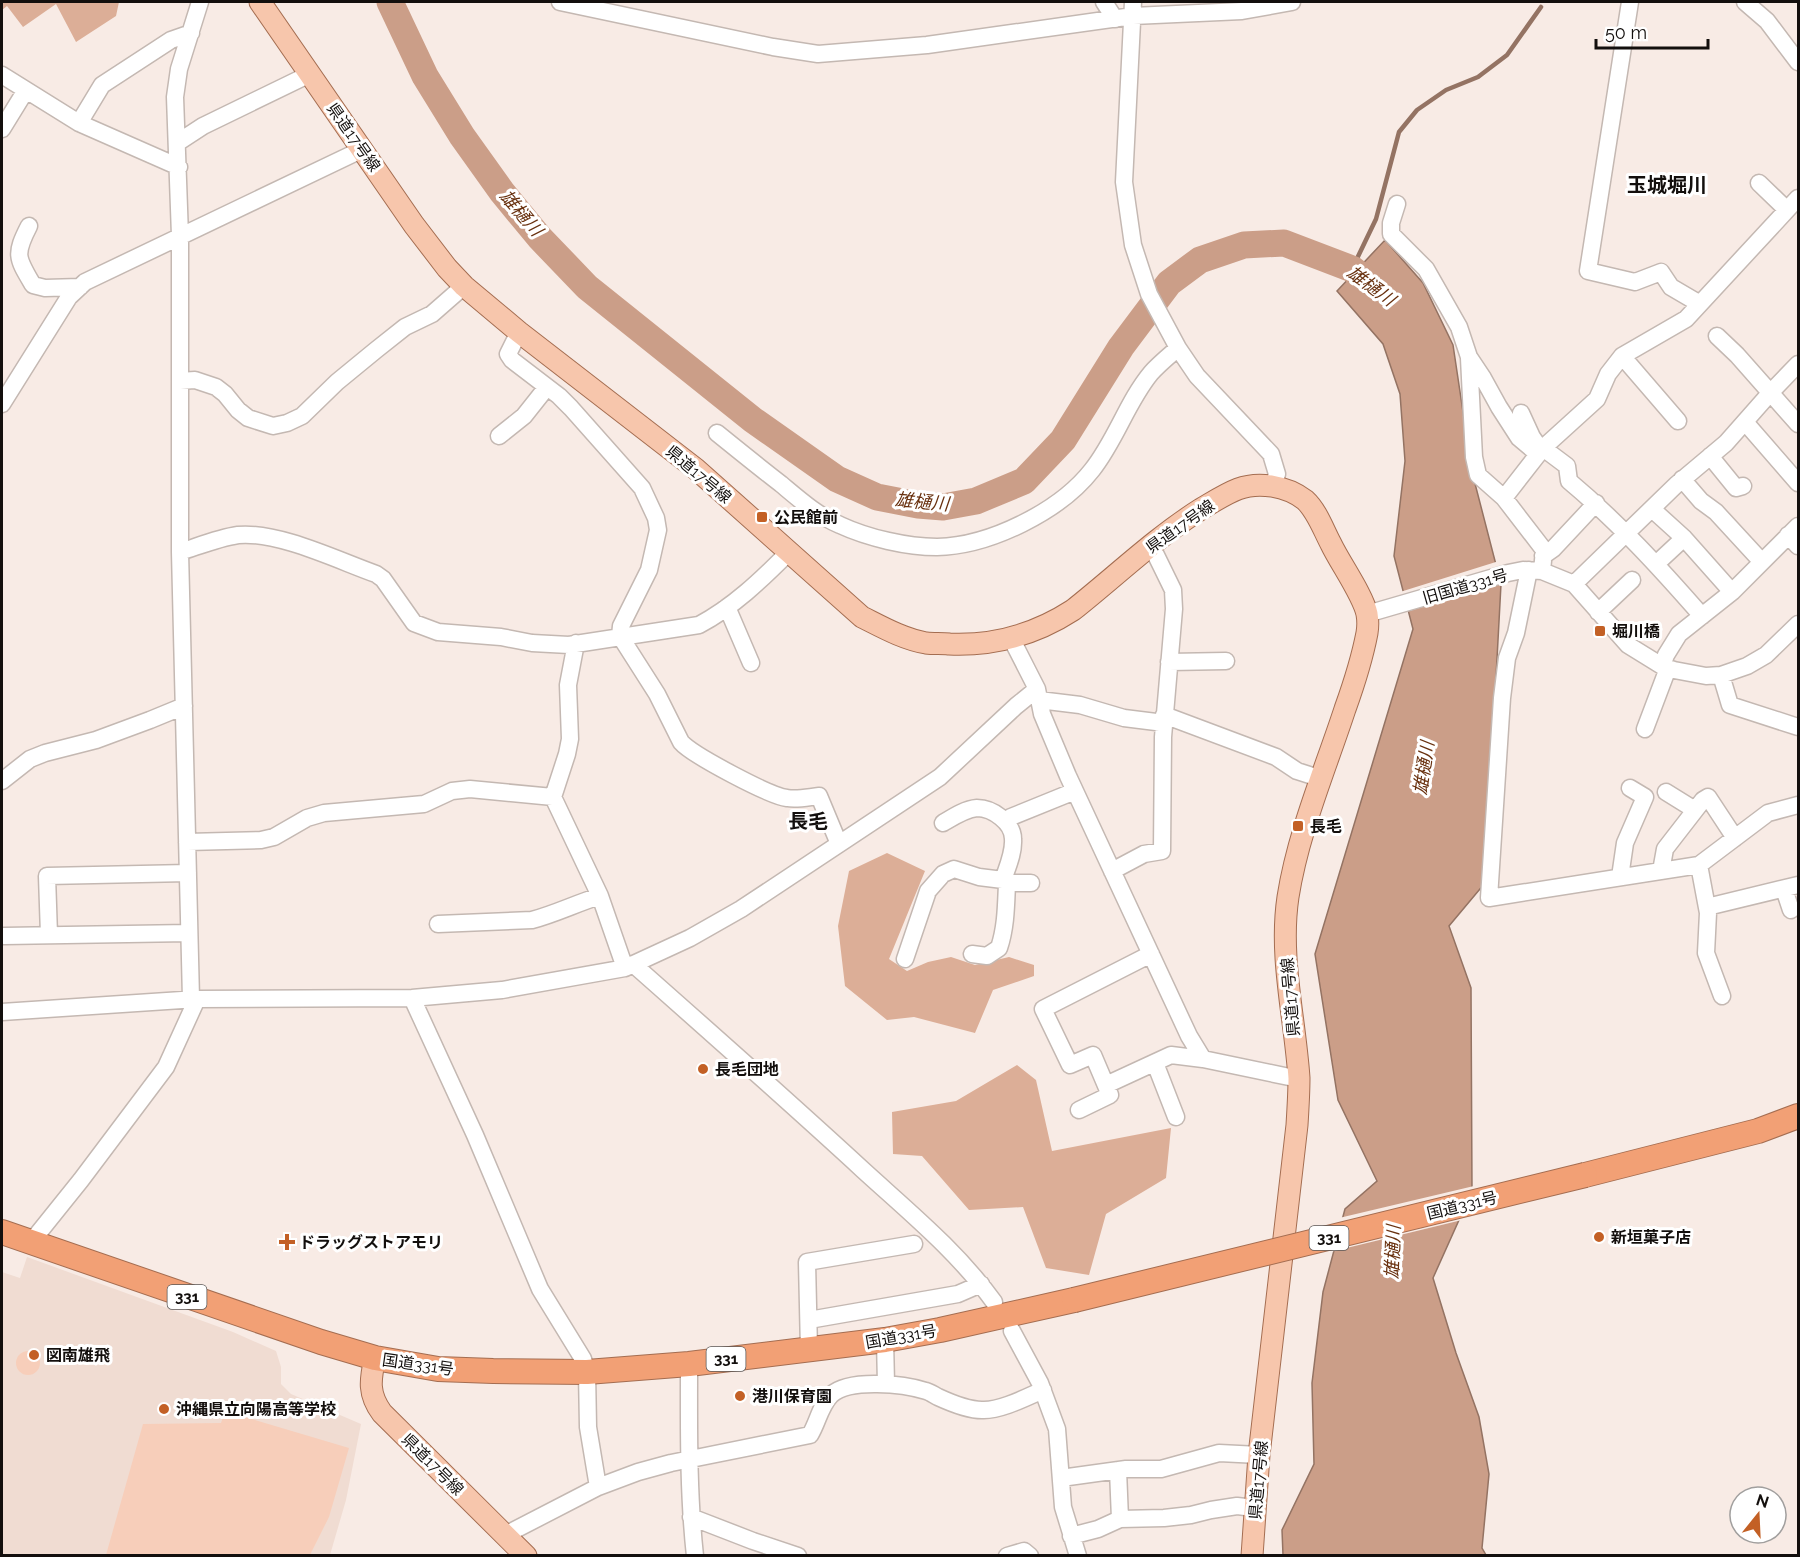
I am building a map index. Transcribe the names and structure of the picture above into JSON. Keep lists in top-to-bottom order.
{
  "streets": {
    "highway": ["国道331号", "331"],
    "main road": ["県道17号線"],
    "street": ["旧国道331号"]
  },
  "crossings": [
    ["県道17号線", "旧国道331号"],
    ["県道17号線", "国道331号"]
  ],
  "districts": ["玉城堀川", "長毛"],
  "water": ["雄樋川"],
  "places": {
    "transit": ["公民館前", "堀川橋", "長毛"],
    "other": [
      "長毛団地",
      "新垣菓子店",
      "図南雄飛",
      "港川保育園",
      "沖縄県立向陽高等学校"
    ],
    "health": ["ドラッグストアモリ"]
  },
  "scale_bar": "50 m",
  "north": "top"
}
